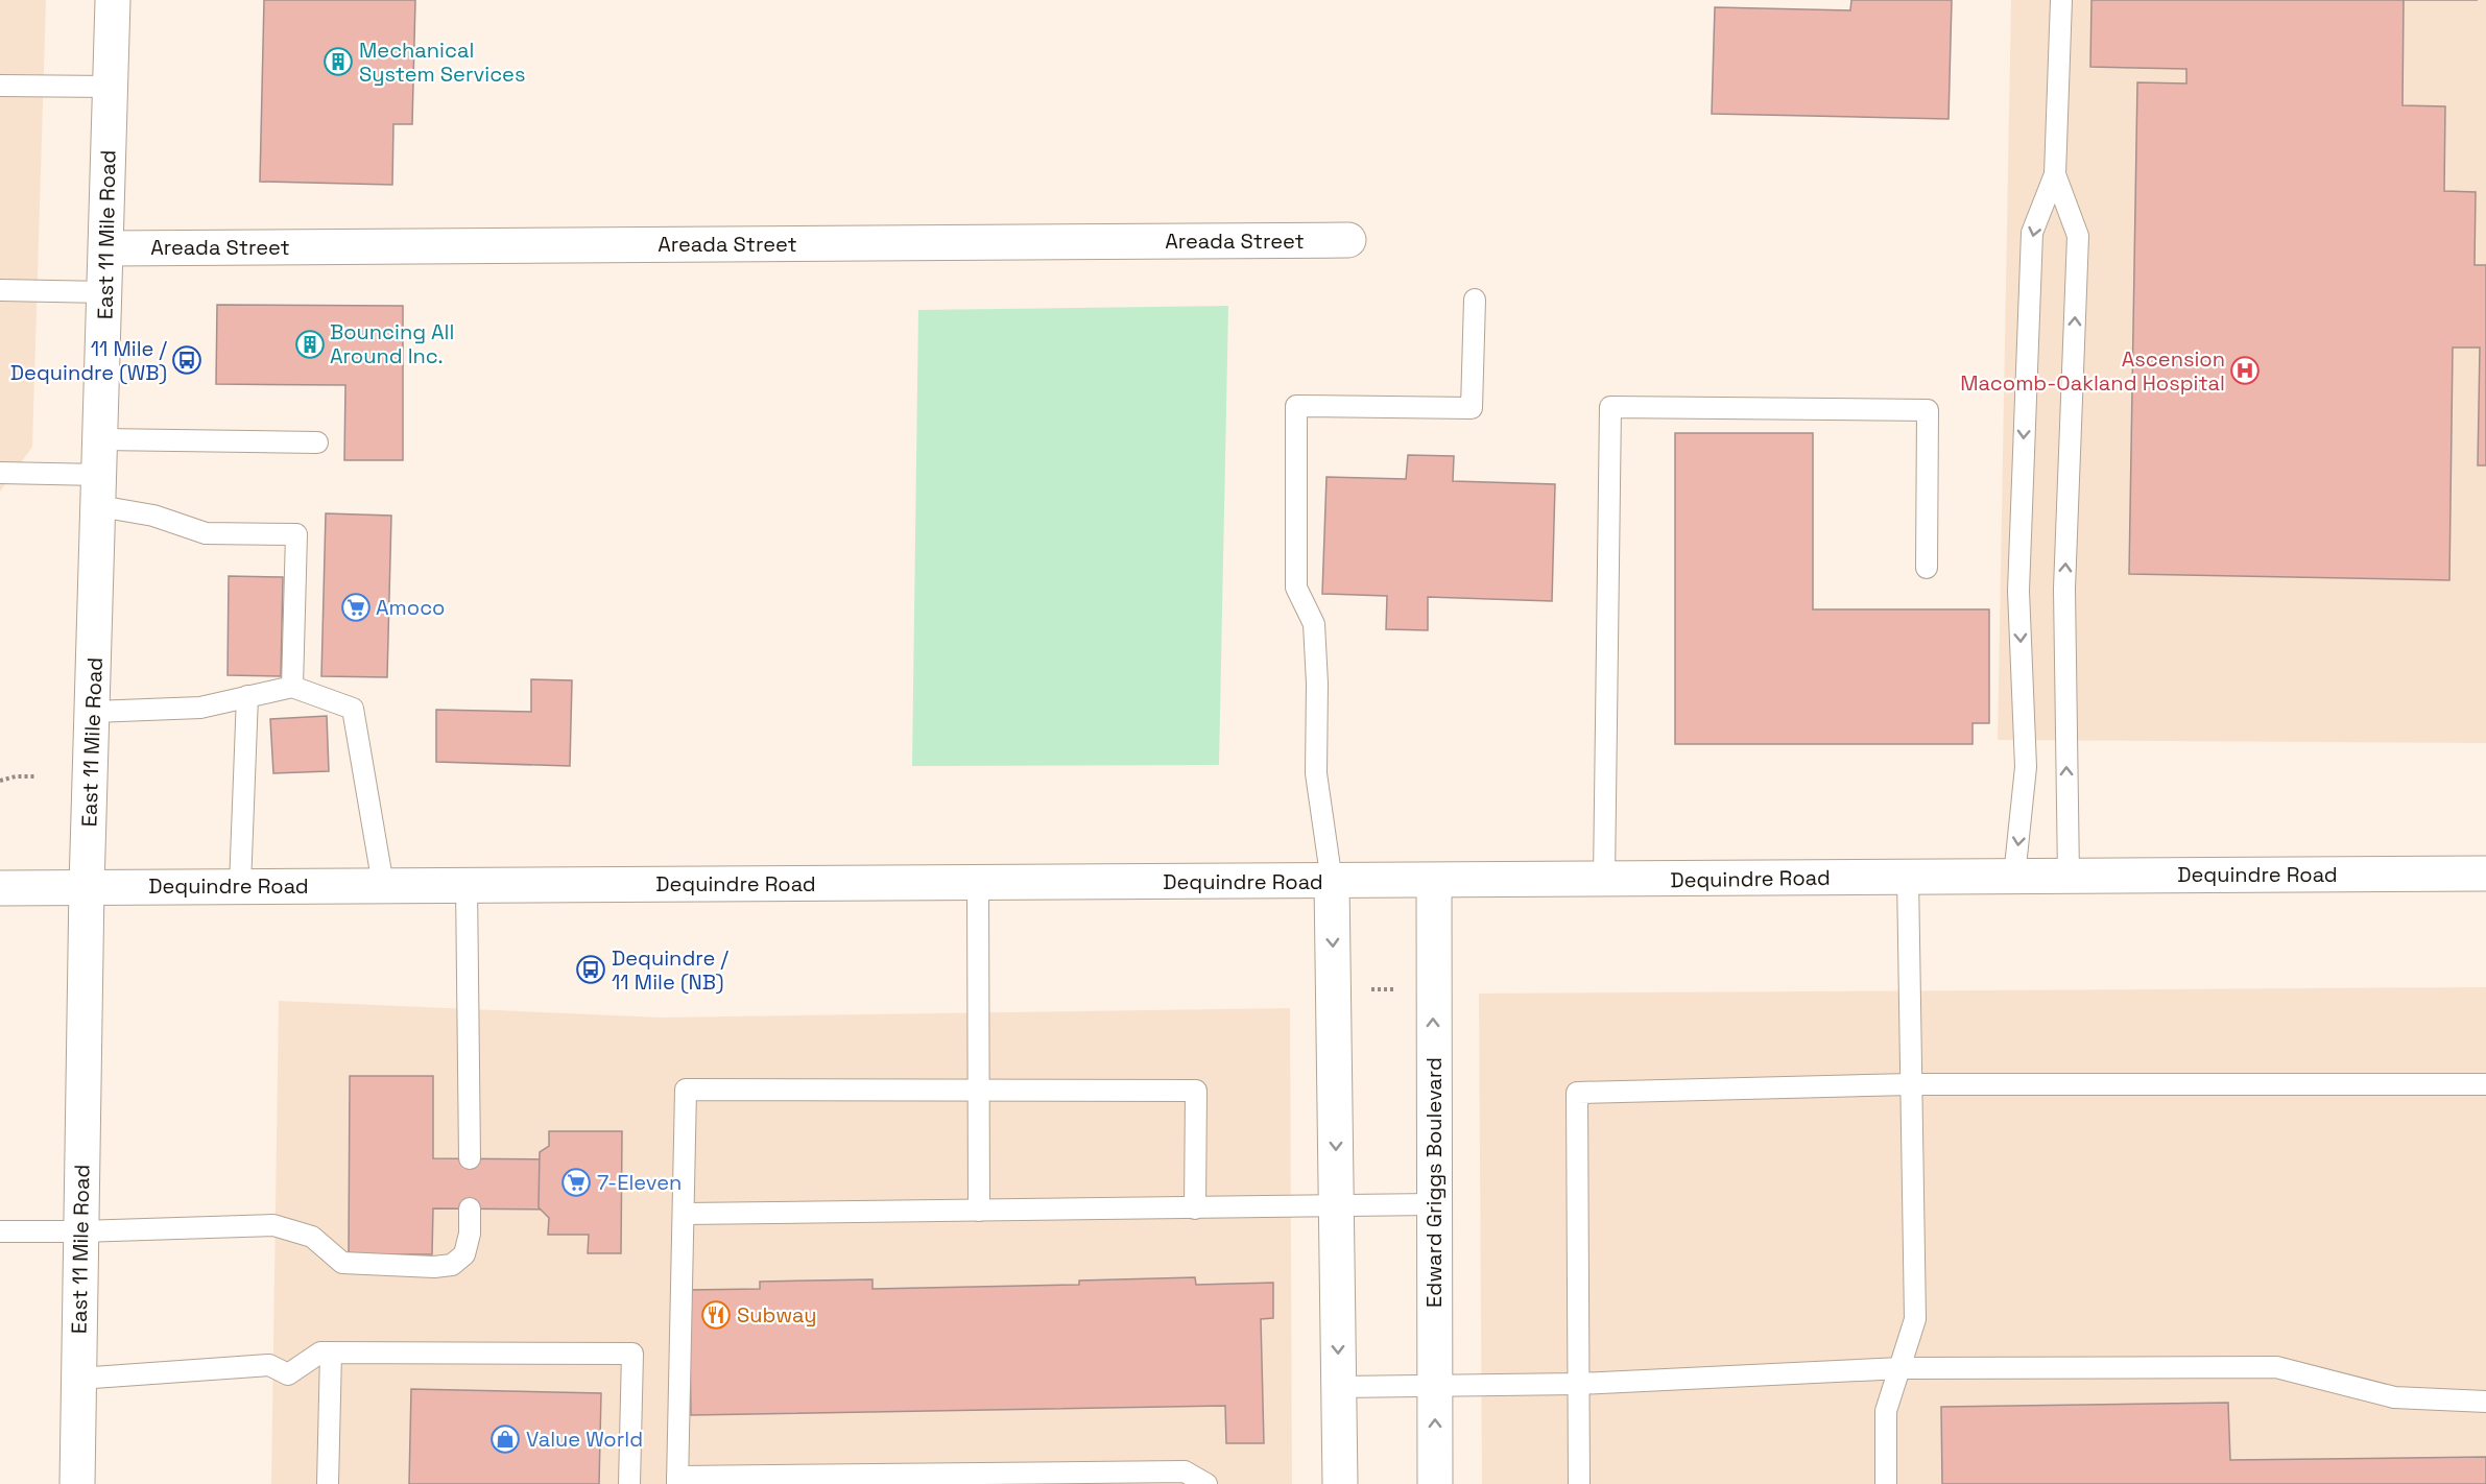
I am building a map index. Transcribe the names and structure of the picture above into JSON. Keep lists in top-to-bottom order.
{
  "streets": {
    "main road": [
      "East 11 Mile Road",
      "Areada Street",
      "Dequindre Road",
      "Edward Griggs Boulevard"
    ]
  },
  "crossings": [
    ["East 11 Mile Road", "Areada Street"],
    ["East 11 Mile Road", "Dequindre Road"],
    ["Dequindre Road", "Edward Griggs Boulevard"]
  ],
  "places": {
    "building": ["Mechanical System Services", "Bouncing All Around Inc."],
    "bus stop": ["11 Mile / Dequindre (WB)", "Dequindre / 11 Mile (NB)"],
    "hospital": ["Ascension Macomb-Oakland Hospital"],
    "supermarket": ["Amoco", "7-Eleven"],
    "restaurant": ["Subway"],
    "shop": ["Value World"]
  }
}
